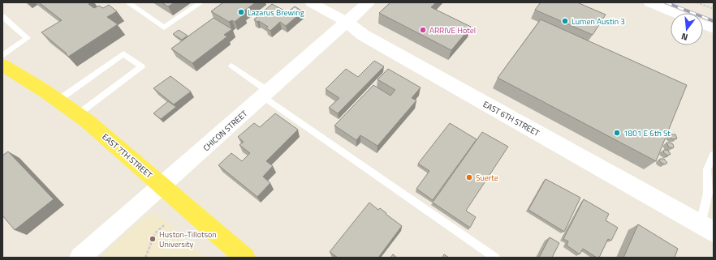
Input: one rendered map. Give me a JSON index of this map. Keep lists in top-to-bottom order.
{
  "streets": {
    "main road": ["EAST 7TH STREET"],
    "street": ["EAST 6TH STREET", "CHICON STREET"]
  },
  "crossings": [
    ["EAST 6TH STREET", "CHICON STREET"],
    ["CHICON STREET", "EAST 7TH STREET"]
  ],
  "places": [
    "Lazarus Brewing",
    "Lumen Austin 3",
    "ARRIVE Hotel",
    "1801 E 6th St",
    "Suerte",
    "Huston-Tillotson University"
  ],
  "north": "bottom"
}
